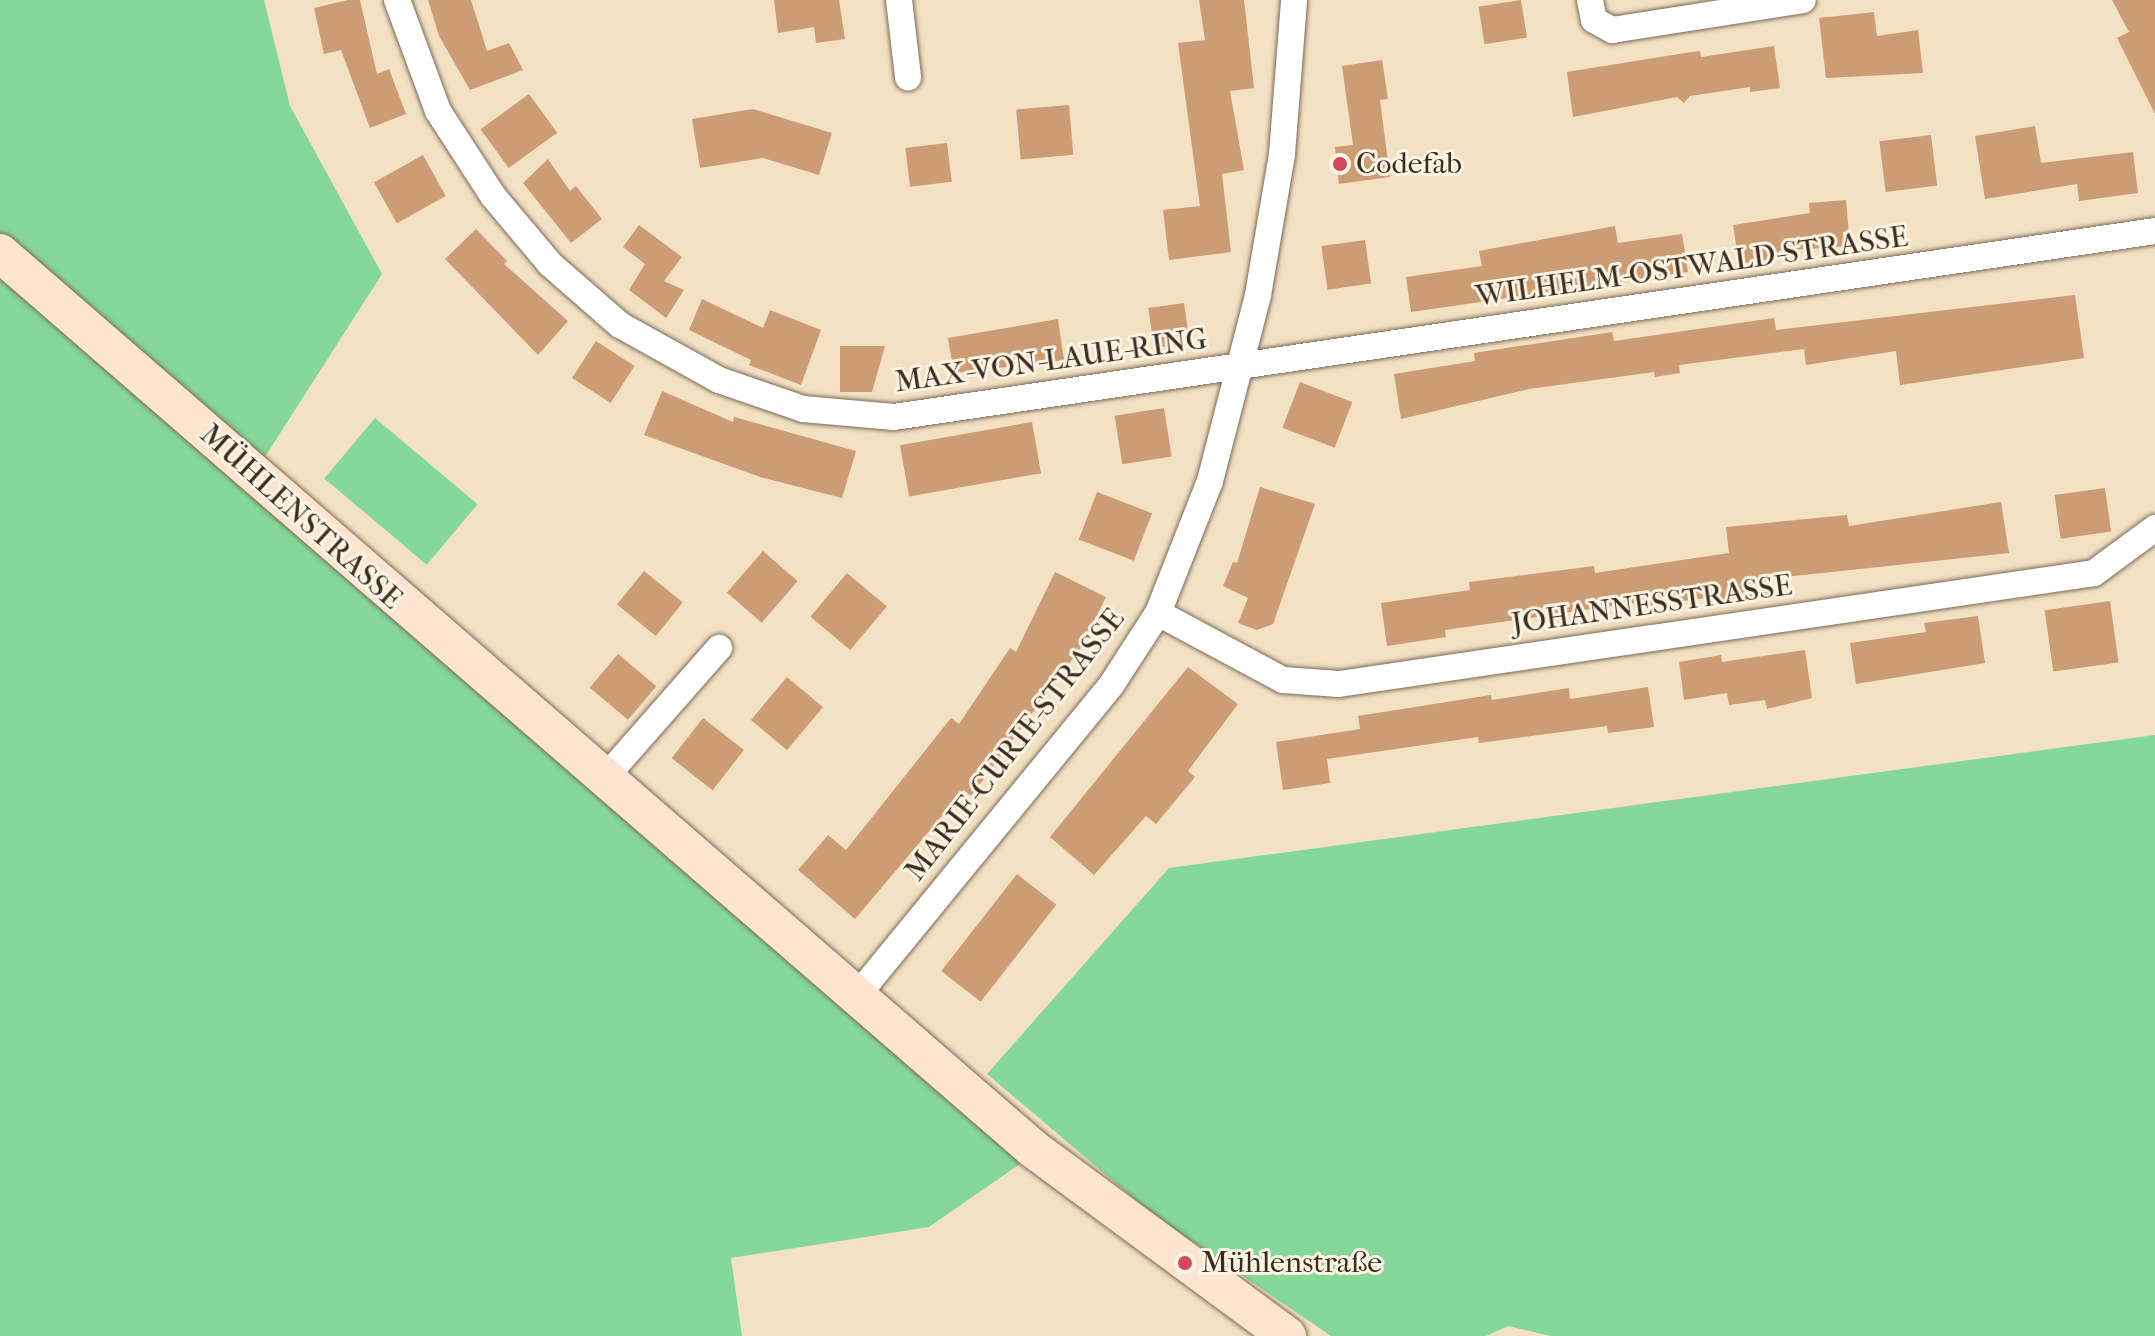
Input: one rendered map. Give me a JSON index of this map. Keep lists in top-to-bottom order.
{
  "streets": {
    "street": [
      "WILHELM-OSTWALD-STRASSE",
      "MAX-VON-LAUE-RING",
      "MÜHLENSTRASSE",
      "JOHANNESSTRASSE",
      "MARIE-CURIE-STRASSE"
    ]
  },
  "crossings": [
    ["WILHELM-OSTWALD-STRASSE", "MAX-VON-LAUE-RING"],
    ["WILHELM-OSTWALD-STRASSE", "MARIE-CURIE-STRASSE"],
    ["MAX-VON-LAUE-RING", "MARIE-CURIE-STRASSE"],
    ["MÜHLENSTRASSE", "MARIE-CURIE-STRASSE"],
    ["JOHANNESSTRASSE", "MARIE-CURIE-STRASSE"]
  ],
  "places": ["Codefab", "Mühlenstraße"]
}
